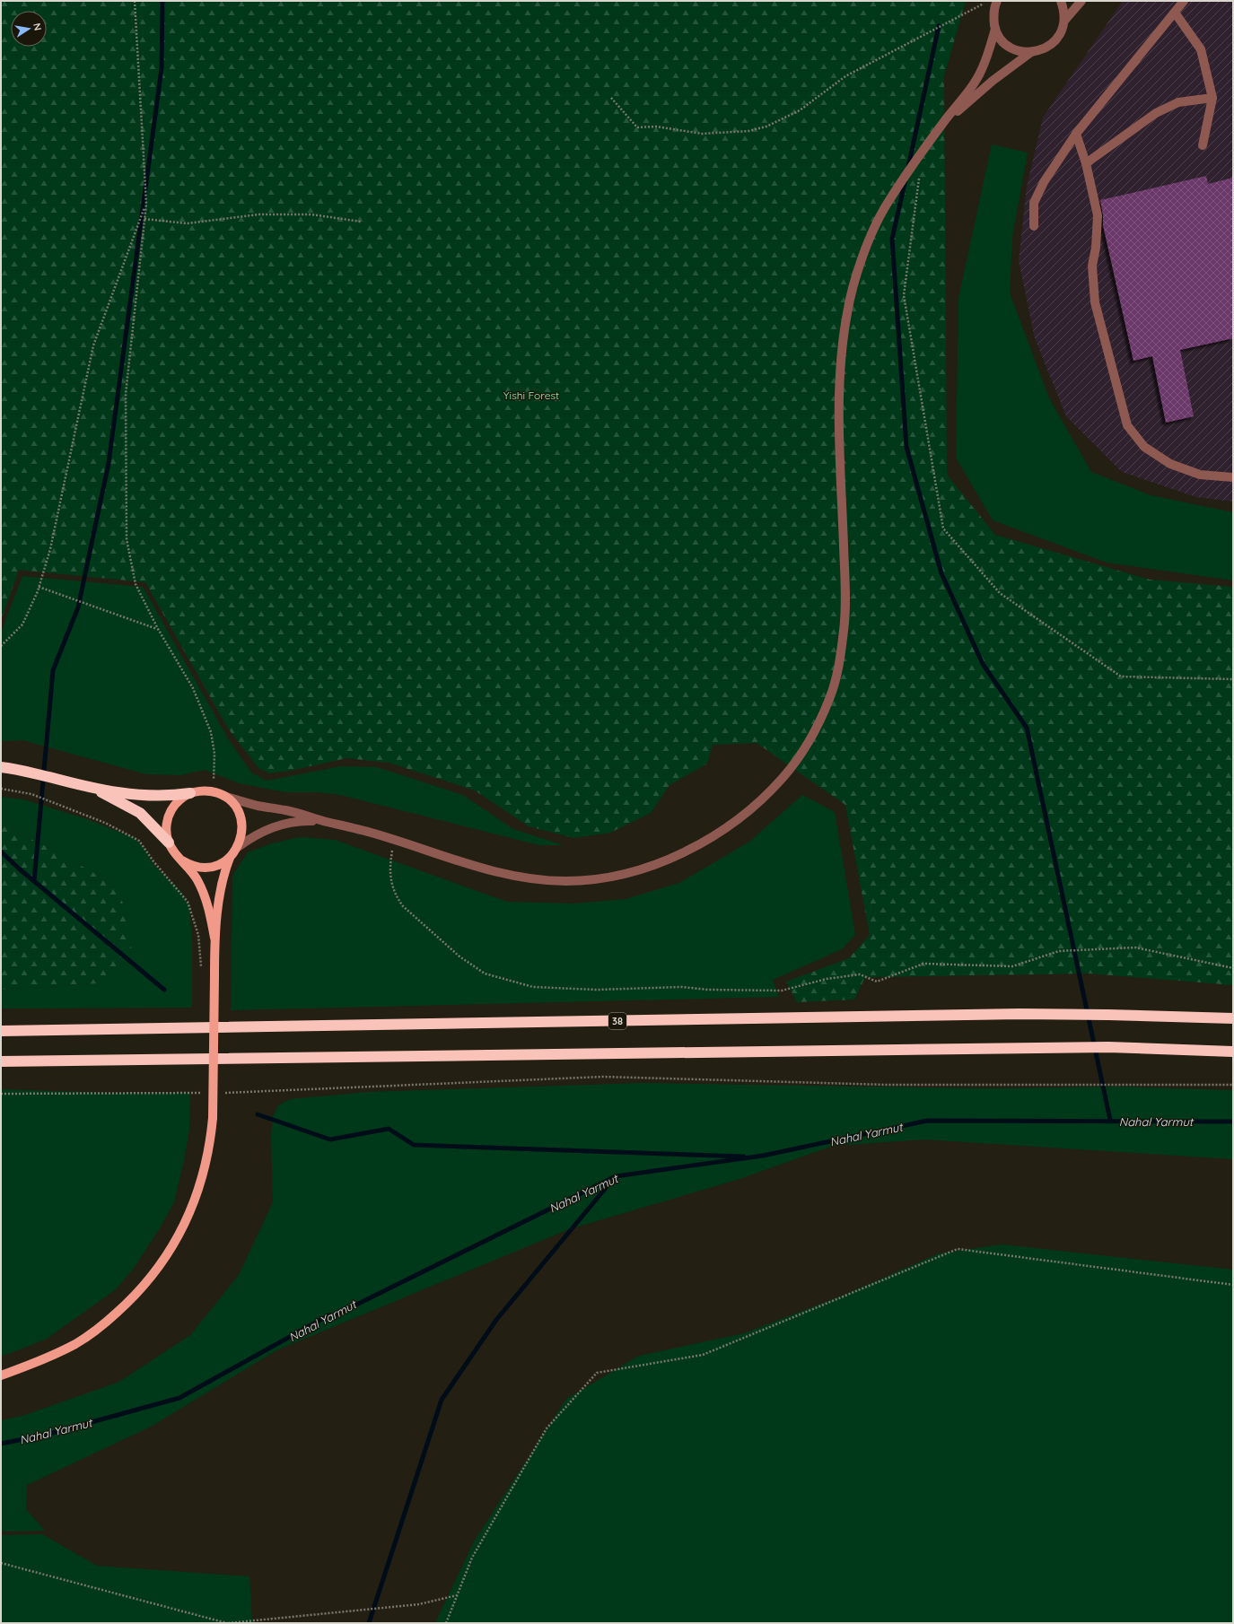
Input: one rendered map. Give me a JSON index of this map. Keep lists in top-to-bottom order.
{
  "streets": {
    "highway": ["38"]
  },
  "water": ["Nahal Yarmut"],
  "parks": ["Yishi Forest"],
  "north": "right"
}
